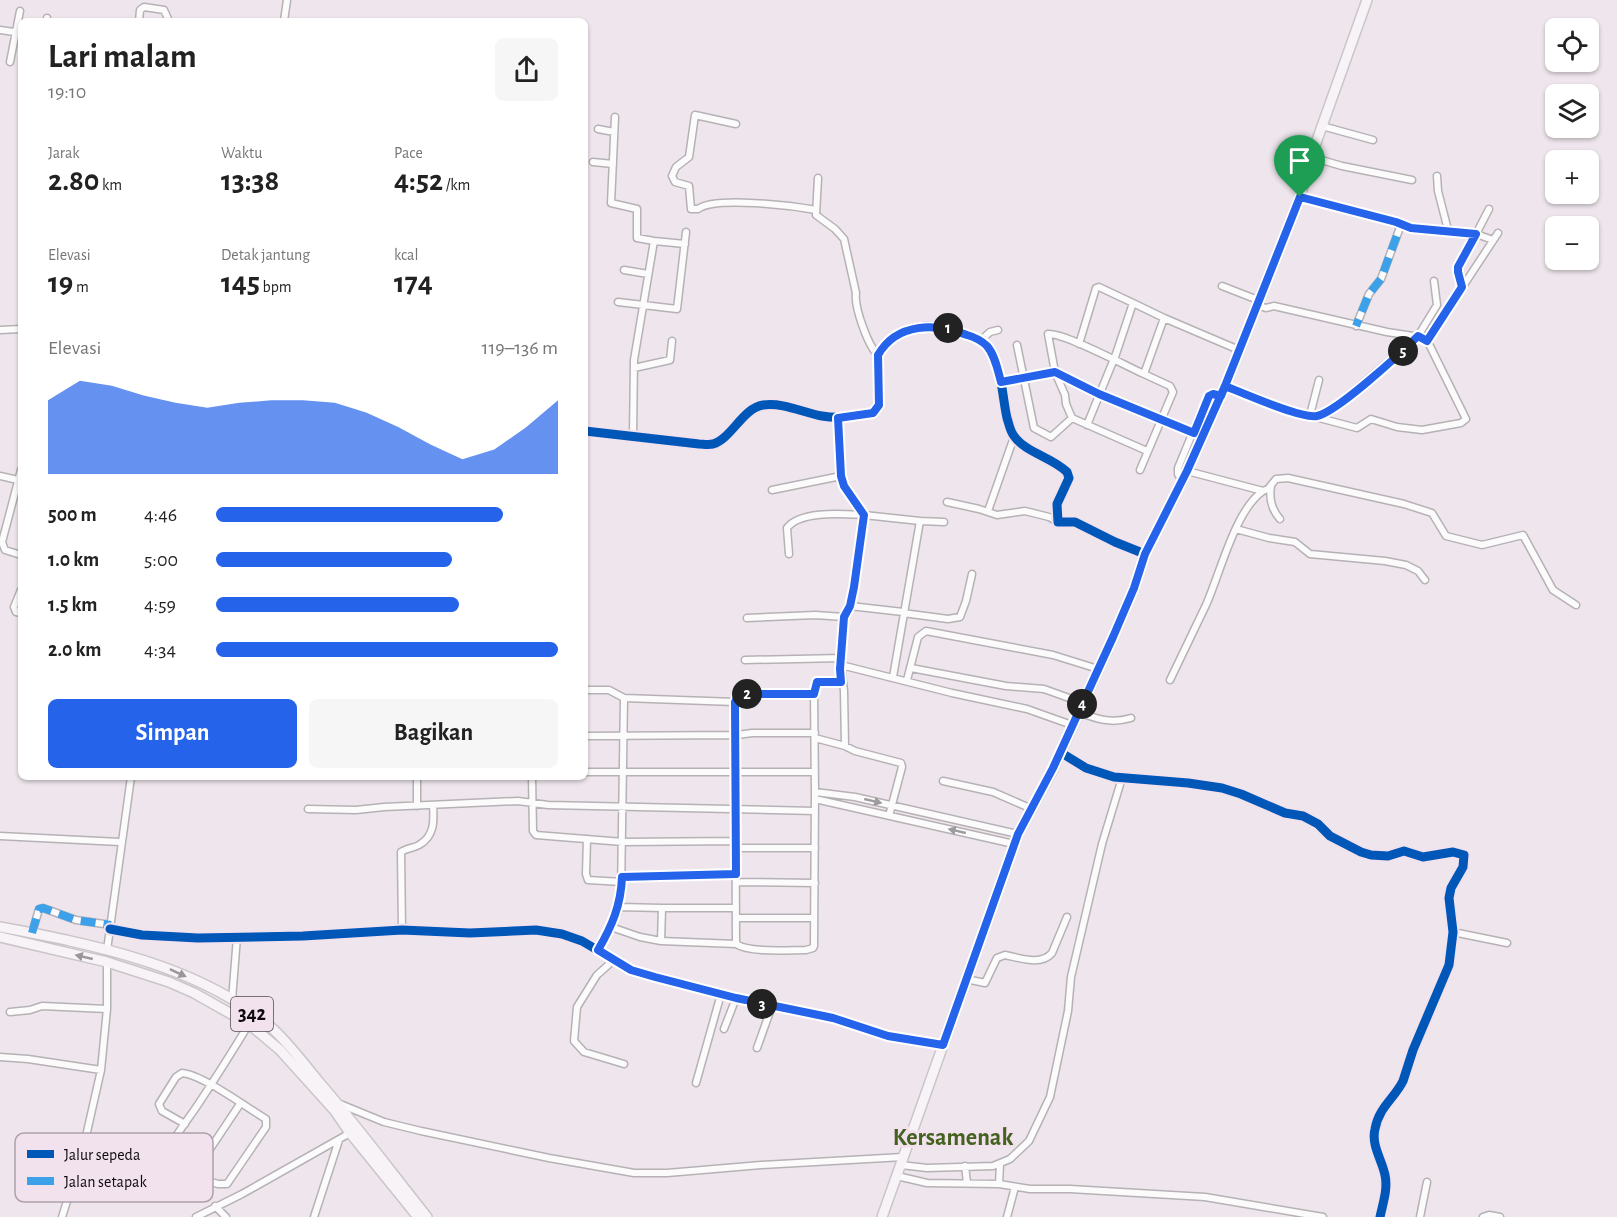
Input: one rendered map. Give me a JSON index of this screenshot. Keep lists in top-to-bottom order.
{
  "streets": {
    "main road": ["342"]
  },
  "districts": ["Kersamenak"],
  "legend": ["Jalur sepeda", "Jalan setapak"],
  "page": {
    "map_buttons": ["+", "−"],
    "heading": ["Lari malam", "19:10"],
    "stats": [
      ["Jarak", "2.80 km"],
      ["Waktu", "13:38"],
      ["Pace", "4:52 /km"],
      ["Elevasi", "19 m"],
      ["Detak jantung", "145 bpm"],
      ["kcal", "174"]
    ],
    "pins": [
      "1",
      "5",
      "2",
      "4",
      "3"
    ],
    "chart": ["Elevasi", "119–136 m"],
    "list": [
      {
        "name": "500 m",
        "note": "4:46"
      },
      {
        "name": "1.0 km",
        "note": "5:00"
      },
      {
        "name": "1.5 km",
        "note": "4:59"
      },
      {
        "name": "2.0 km",
        "note": "4:34"
      }
    ],
    "buttons": ["Simpan", "Bagikan"]
  }
}
